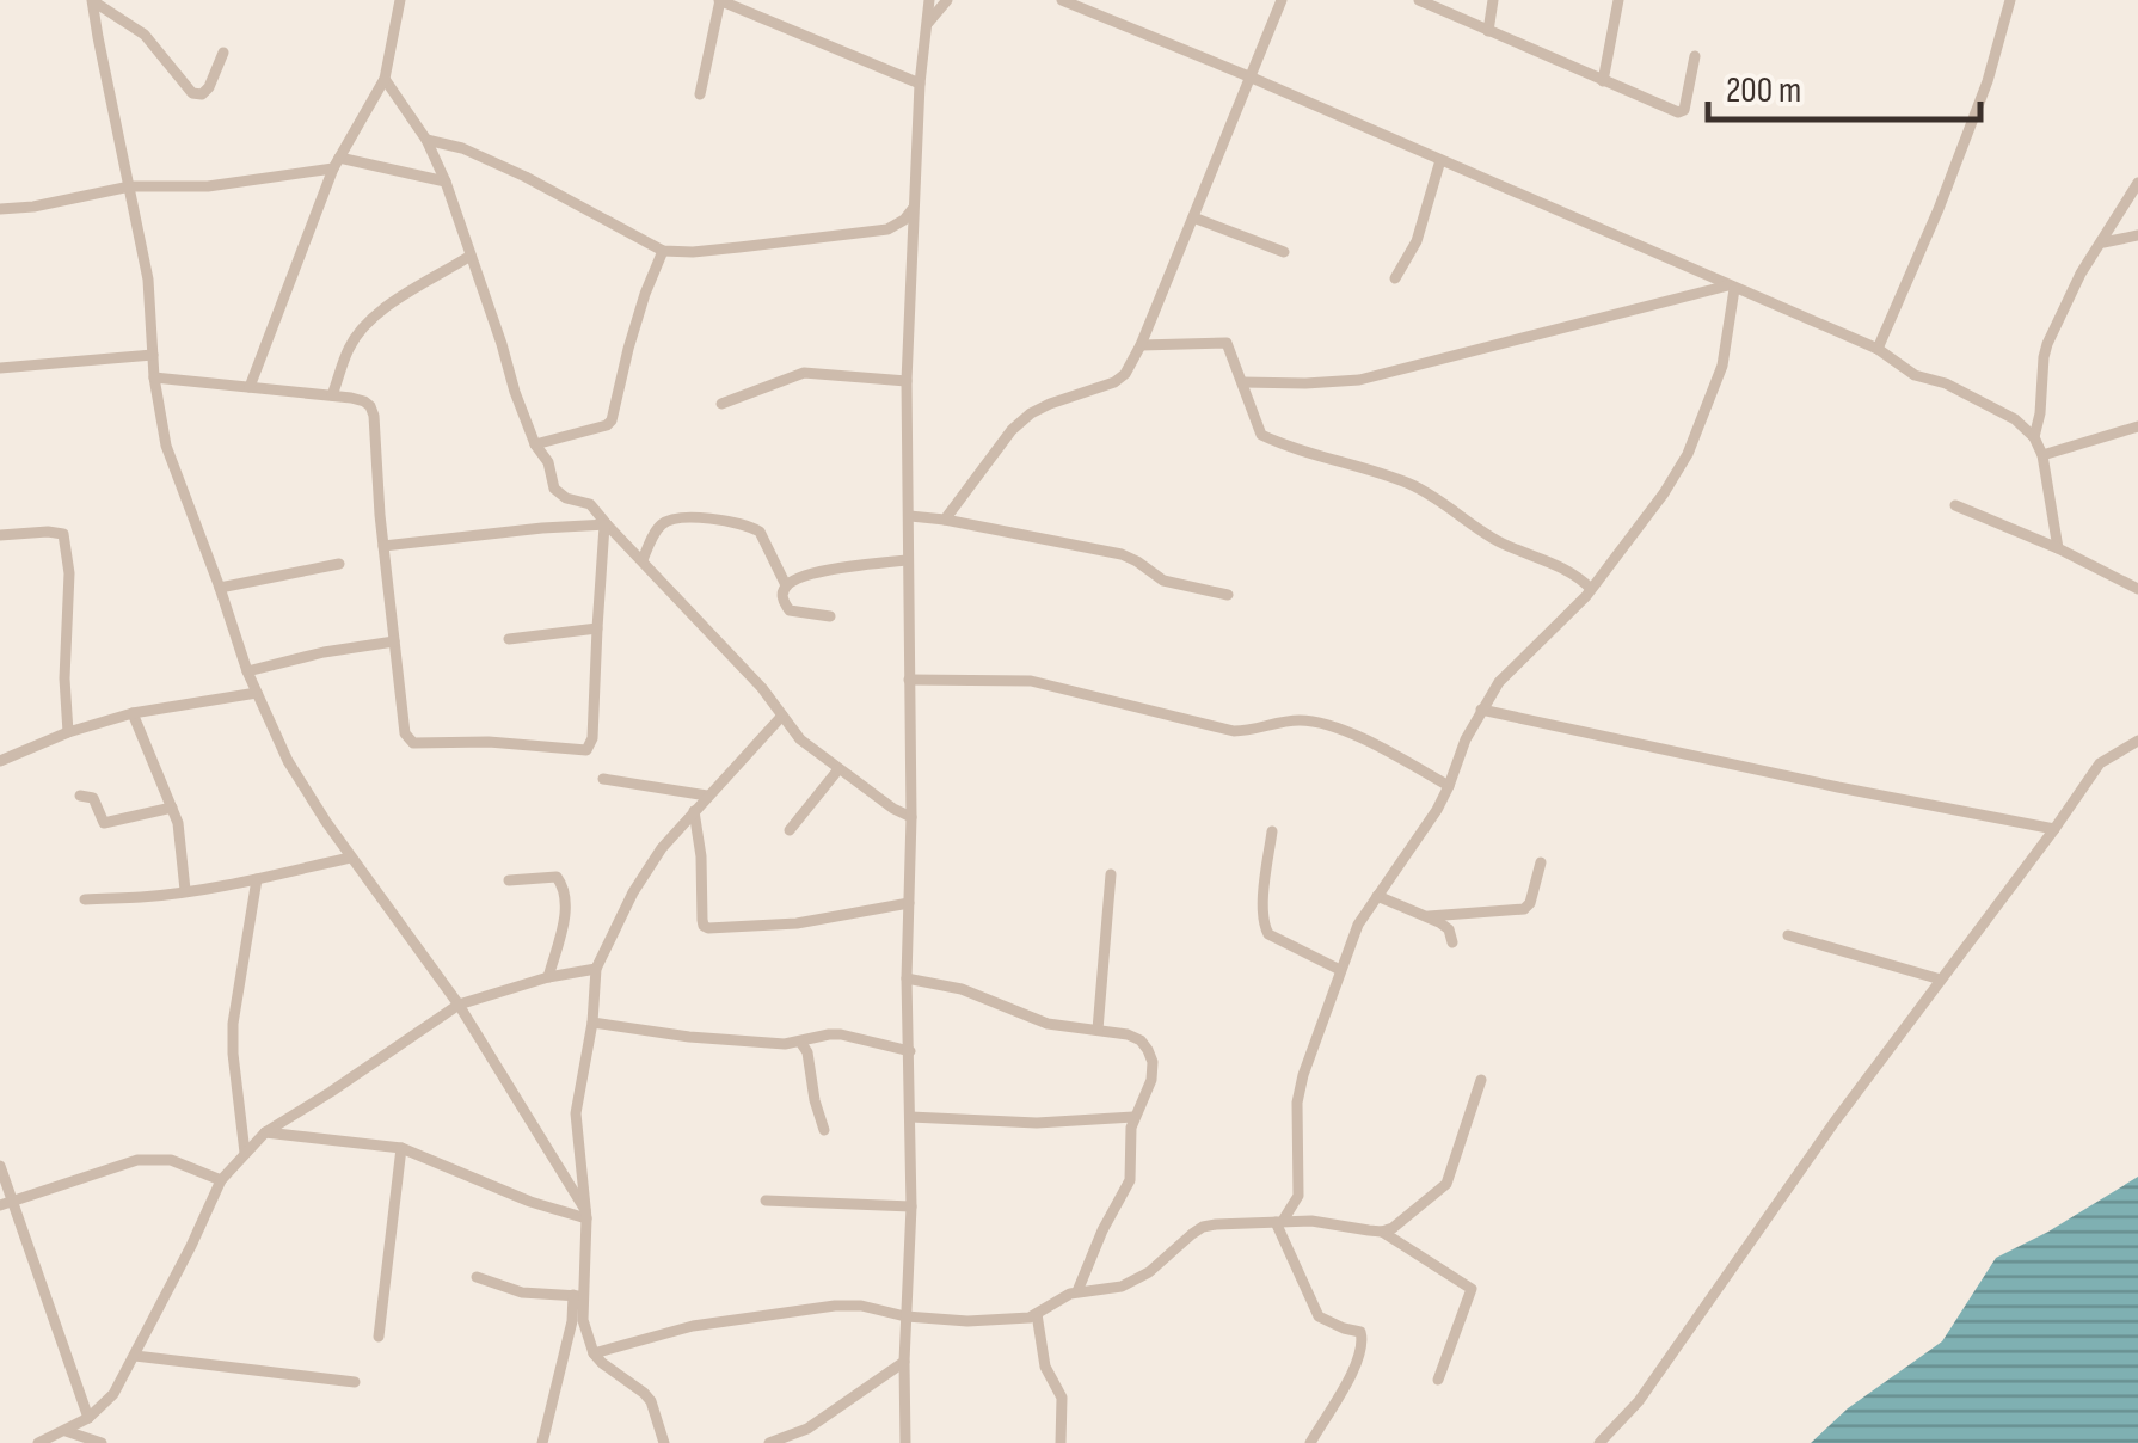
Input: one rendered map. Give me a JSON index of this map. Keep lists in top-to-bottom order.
{
  "scale_bar": "200 m"
}
